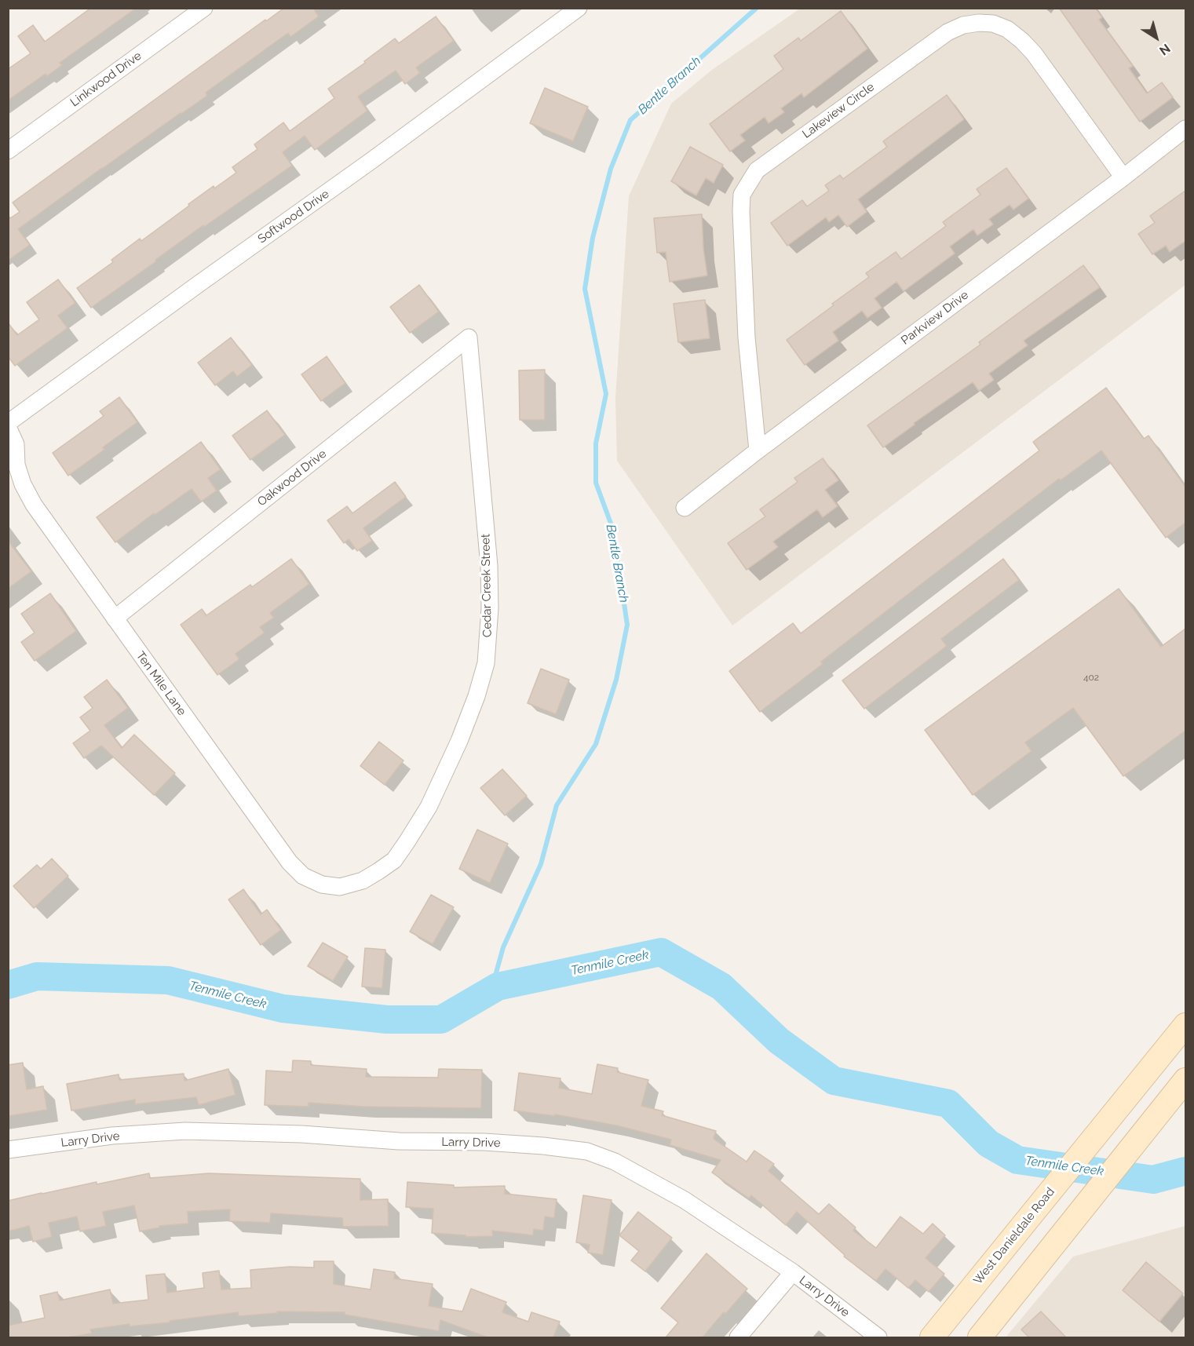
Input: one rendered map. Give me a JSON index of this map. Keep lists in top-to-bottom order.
{
  "streets": {
    "main road": ["West Danieldale Road"],
    "street": [
      "Linkwood Drive",
      "Lakeview Circle",
      "Softwood Drive",
      "Parkview Drive",
      "Oakwood Drive",
      "Cedar Creek Street",
      "Ten Mile Lane",
      "Larry Drive"
    ]
  },
  "crossings": [
    ["Lakeview Circle", "Parkview Drive"],
    ["Oakwood Drive", "Cedar Creek Street"],
    ["Oakwood Drive", "Ten Mile Lane"],
    ["Cedar Creek Street", "Ten Mile Lane"]
  ],
  "water": ["Bentle Branch", "Tenmile Creek"],
  "house_numbers": ["402"],
  "north": "bottom right"
}
